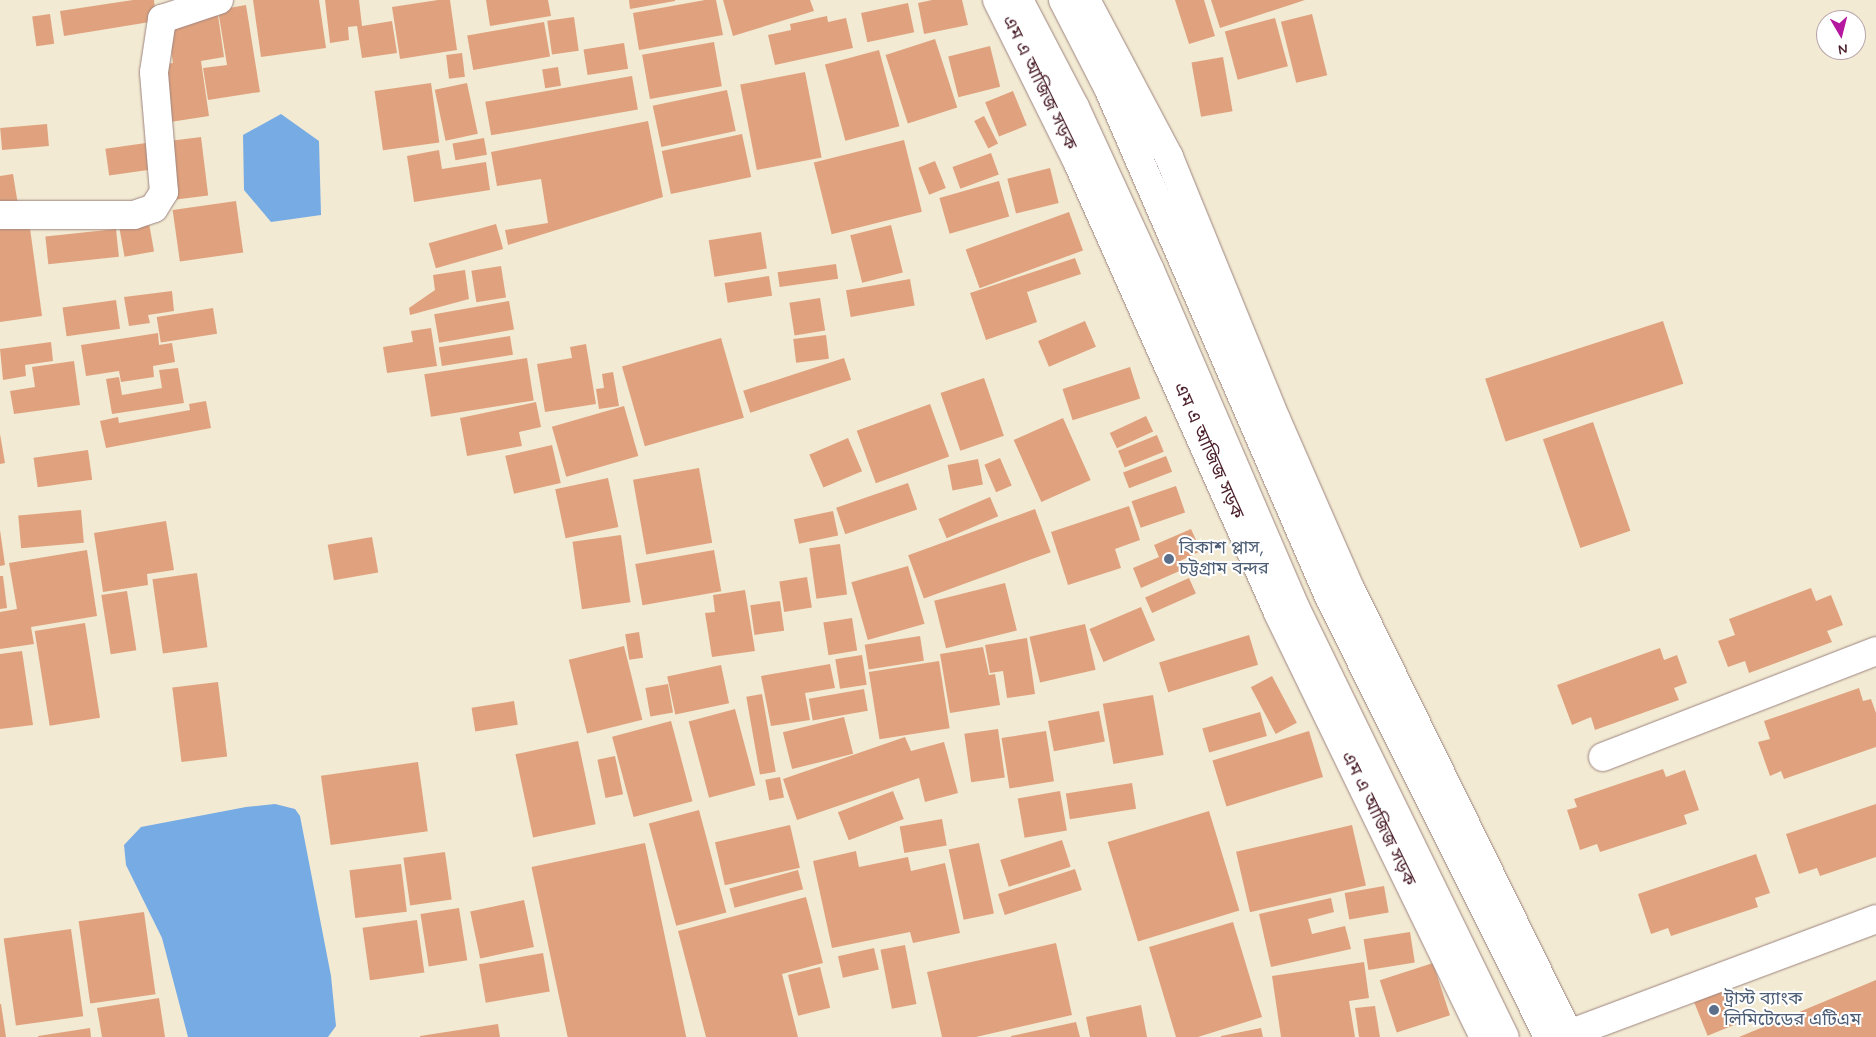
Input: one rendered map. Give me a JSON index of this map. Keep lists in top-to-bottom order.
{
  "streets": {
    "main road": ["এম এ আজিজ সড়ক"]
  },
  "places": ["বিকাশ প্লাস, চট্টগ্রাম বন্দর", "ট্রাস্ট ব্যাংক লিমিটেডের এটিএম"],
  "north": "bottom"
}
